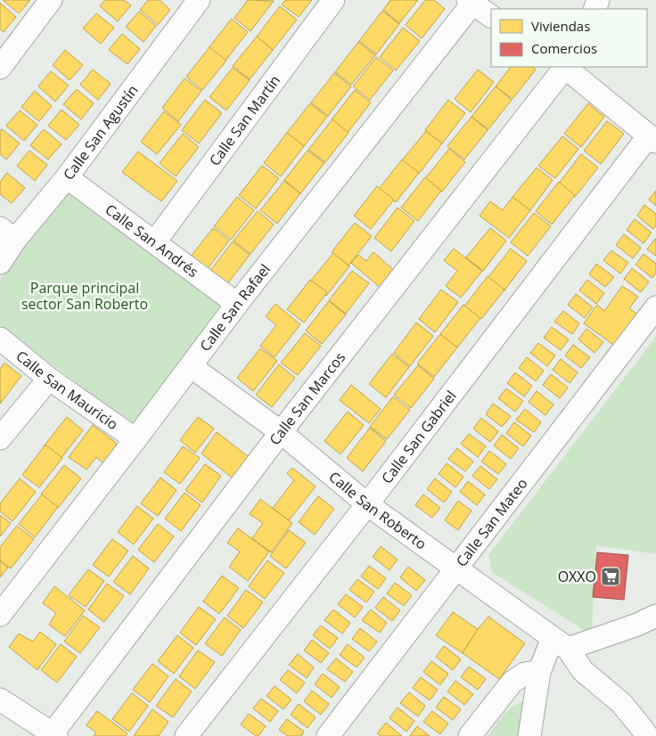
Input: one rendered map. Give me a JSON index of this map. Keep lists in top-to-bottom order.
{
  "streets": {
    "street": [
      "Calle San Martín",
      "Calle San Agustín",
      "Calle San Andrés",
      "Calle San Rafael",
      "Calle San Mauricio",
      "Calle San Marcos",
      "Calle San Gabriel",
      "Calle San Roberto",
      "Calle San Mateo"
    ]
  },
  "crossings": [
    ["Calle San Martín", "Calle San Andrés"],
    ["Calle San Agustín", "Calle San Andrés"],
    ["Calle San Andrés", "Calle San Rafael"],
    ["Calle San Rafael", "Calle San Mauricio"],
    ["Calle San Rafael", "Calle San Roberto"],
    ["Calle San Marcos", "Calle San Roberto"],
    ["Calle San Gabriel", "Calle San Roberto"],
    ["Calle San Roberto", "Calle San Mateo"]
  ],
  "parks": ["Parque principal sector San Roberto"],
  "places": {
    "supermarket": ["OXXO"]
  },
  "legend": ["Viviendas", "Comercios"]
}
